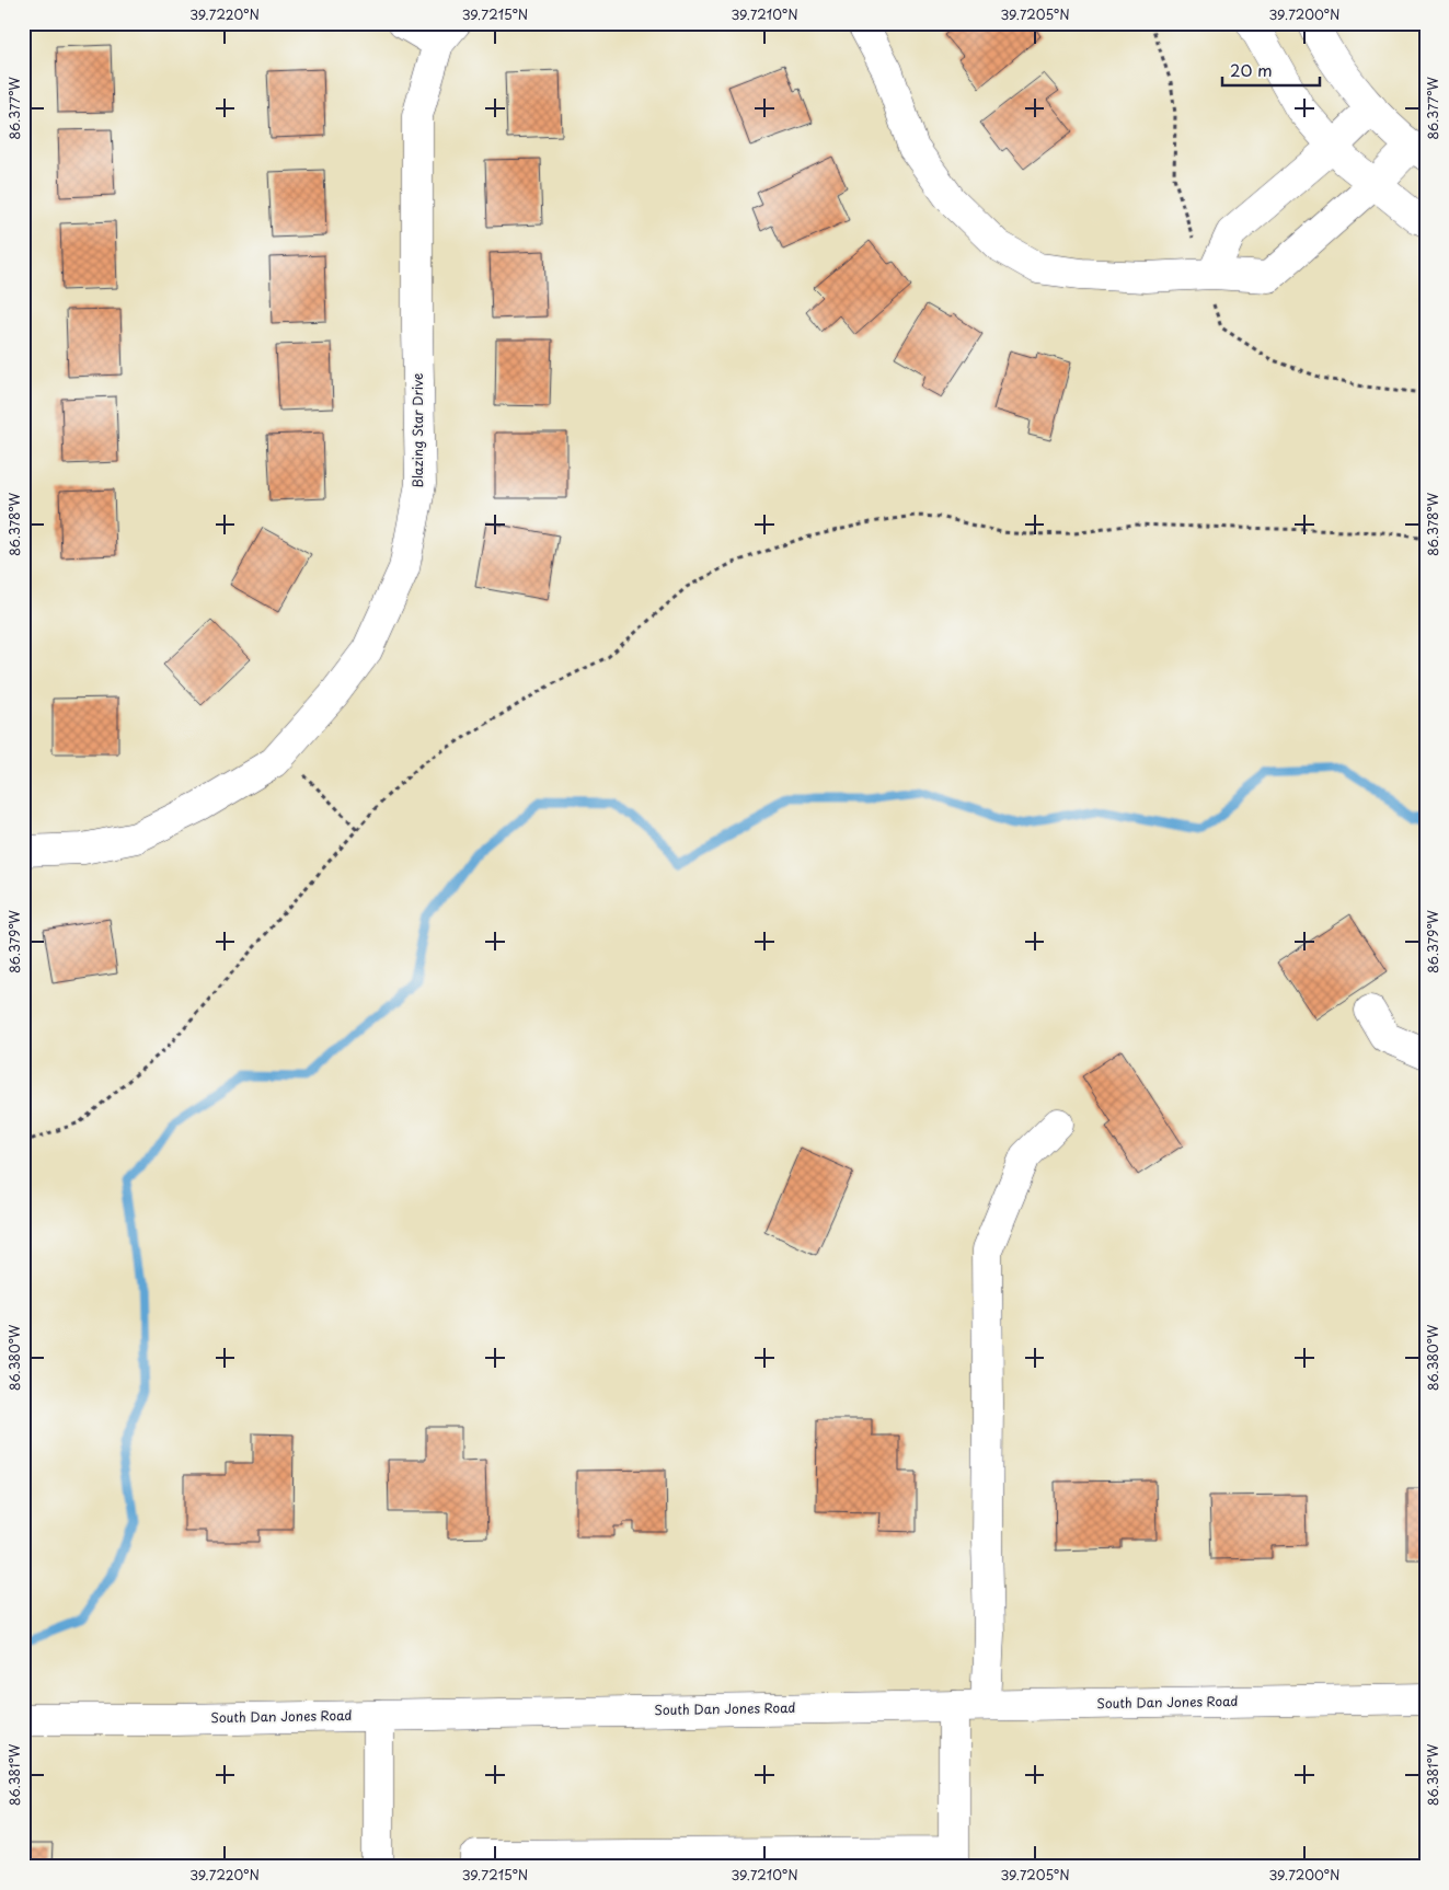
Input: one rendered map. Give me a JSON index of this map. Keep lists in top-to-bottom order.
{
  "streets": {
    "street": ["Blazing Star Drive", "South Dan Jones Road"]
  },
  "scale_bar": "20 m",
  "coordinates": [
    "39.7220°N",
    "39.7215°N",
    "39.7210°N",
    "39.7205°N",
    "39.7200°N",
    "86.377°W",
    "86.378°W",
    "86.379°W",
    "86.380°W",
    "86.381°W"
  ]
}
